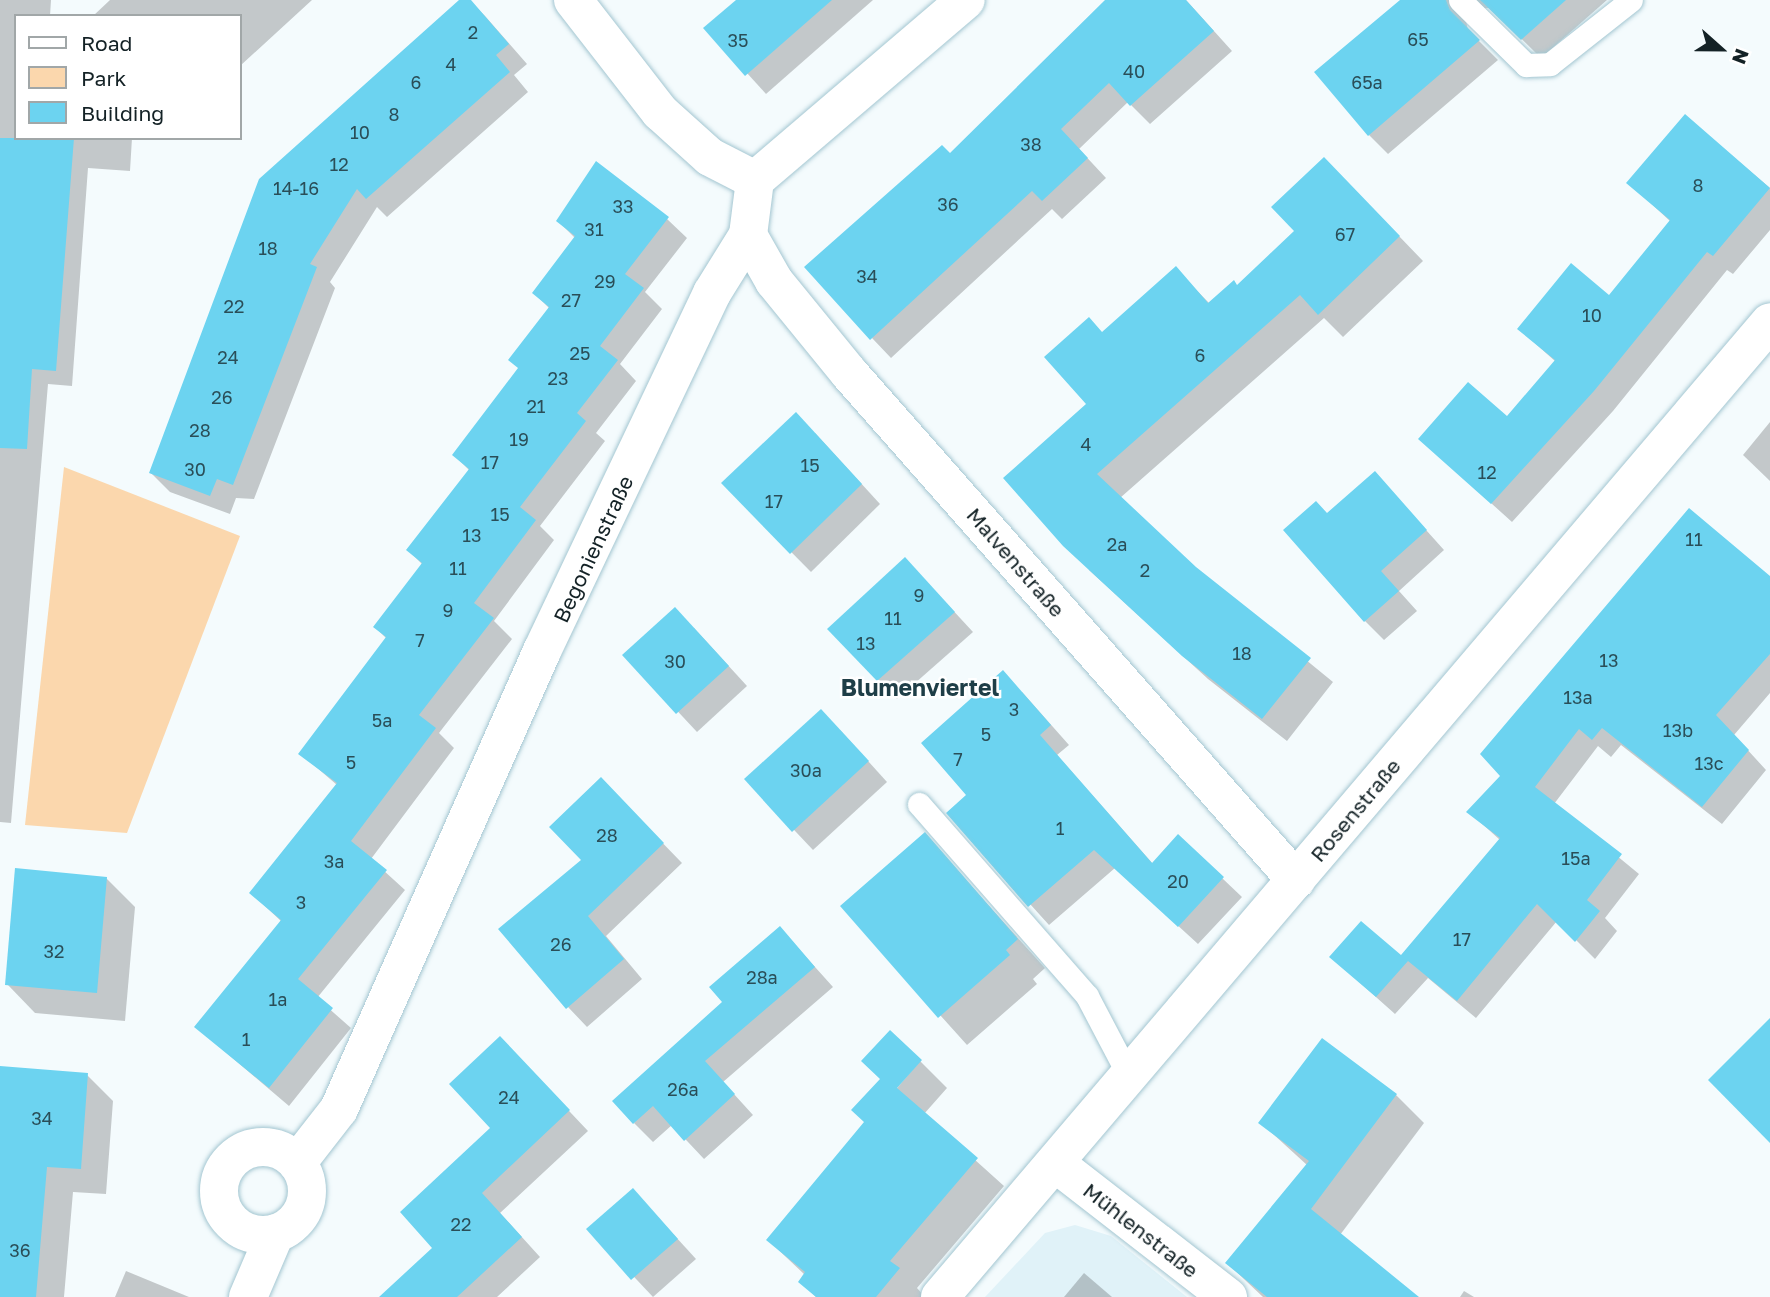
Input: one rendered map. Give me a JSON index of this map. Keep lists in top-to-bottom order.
{
  "streets": {
    "street": [
      "Begonienstraße",
      "Malvenstraße",
      "Rosenstraße",
      "Mühlenstraße"
    ]
  },
  "crossings": [
    ["Begonienstraße", "Malvenstraße"],
    ["Malvenstraße", "Rosenstraße"],
    ["Rosenstraße", "Mühlenstraße"]
  ],
  "districts": ["Blumenviertel"],
  "house_numbers": [
    "2",
    "65",
    "35",
    "4",
    "40",
    "6",
    "65a",
    "8",
    "10",
    "38",
    "12",
    "8",
    "14-16",
    "36",
    "33",
    "31",
    "67",
    "18",
    "34",
    "29",
    "27",
    "22",
    "10",
    "25",
    "6",
    "24",
    "23",
    "26",
    "21",
    "28",
    "19",
    "4",
    "17",
    "15",
    "30",
    "12",
    "17",
    "15",
    "13",
    "11",
    "2a",
    "11",
    "2",
    "9",
    "9",
    "11",
    "7",
    "13",
    "18",
    "13",
    "30",
    "13a",
    "3",
    "5a",
    "13b",
    "5",
    "7",
    "5",
    "13c",
    "30a",
    "1",
    "28",
    "15a",
    "3a",
    "20",
    "3",
    "17",
    "26",
    "32",
    "28a",
    "1a",
    "1",
    "26a",
    "24",
    "34",
    "22",
    "36"
  ],
  "legend": ["Road", "Park", "Building"],
  "north": "right"
}
